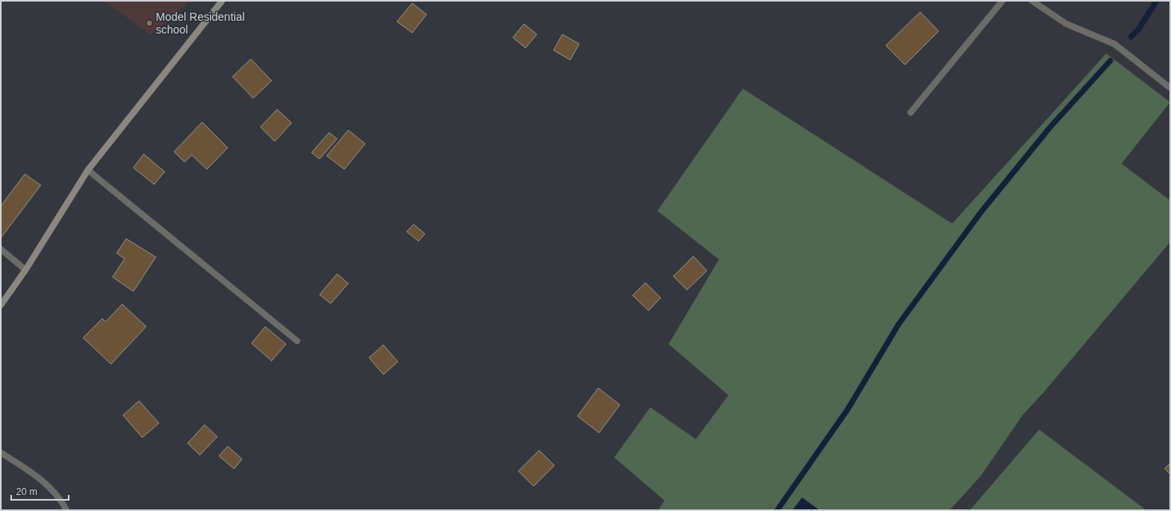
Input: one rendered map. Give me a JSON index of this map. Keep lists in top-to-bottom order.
{
  "places": ["Model Residential school"],
  "scale_bar": "20 m"
}
